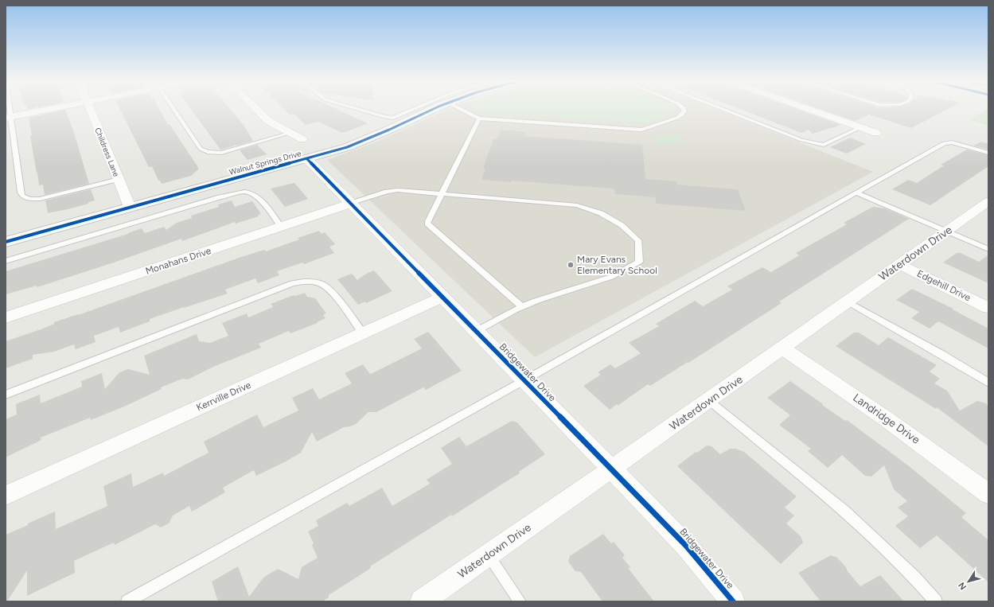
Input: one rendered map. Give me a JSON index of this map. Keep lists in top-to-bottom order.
{
  "streets": {
    "street": [
      "Childress Lane",
      "Walnut Springs Drive",
      "Waterdown Drive",
      "Monahans Drive",
      "Edgehill Drive",
      "Bridgewater Drive",
      "Kerrville Drive",
      "Landridge Drive"
    ]
  },
  "crossings": [
    ["Childress Lane", "Walnut Springs Drive"],
    ["Walnut Springs Drive", "Bridgewater Drive"],
    ["Waterdown Drive", "Edgehill Drive"],
    ["Waterdown Drive", "Bridgewater Drive"],
    ["Waterdown Drive", "Landridge Drive"],
    ["Monahans Drive", "Bridgewater Drive"],
    ["Bridgewater Drive", "Kerrville Drive"]
  ],
  "places": ["Mary Evans Elementary School"],
  "north": "bottom left"
}
